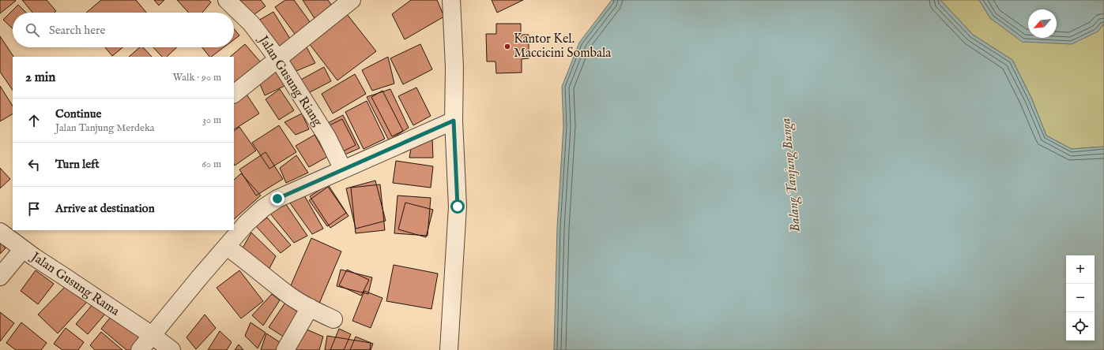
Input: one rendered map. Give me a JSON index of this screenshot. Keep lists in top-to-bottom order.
{
  "streets": {
    "street": ["Jalan Gusung Riang", "Jalan Gusung Rama"]
  },
  "water": ["Balang Tanjung Bunga"],
  "places": ["Kantor Kel. Maccicini Sombala"],
  "north": "bottom left",
  "page": {
    "search": "Search here",
    "heading": ["2 min", "Walk · 90 m"],
    "list": [
      ["Continue", "Jalan Tanjung Merdeka", "30 m"],
      ["Turn left", "60 m"],
      "Arrive at destination"
    ],
    "map_buttons": ["+", "−"]
  }
}
